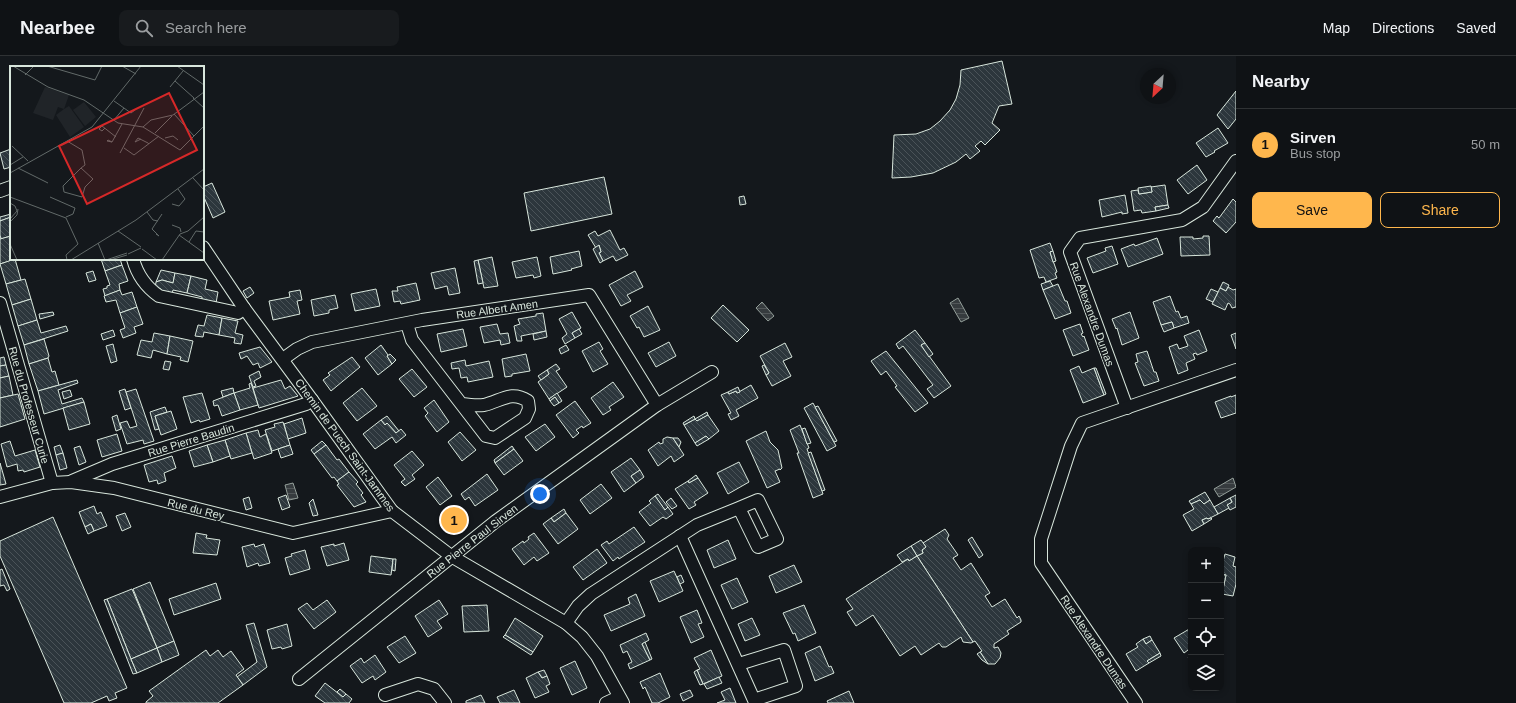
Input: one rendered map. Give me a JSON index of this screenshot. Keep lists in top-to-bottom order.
{
  "streets": {
    "street": [
      "Rue Albert Amen",
      "Rue Alexandre Dumas",
      "Rue du Professeur Curie",
      "Rue Pierre Baudin",
      "Chemin de Puech Saint-Jammes",
      "Rue du Rey",
      "Rue Pierre Paul Sirven"
    ]
  },
  "crossings": [
    ["Rue Albert Amen", "Chemin de Puech Saint-Jammes"],
    ["Rue Albert Amen", "Rue Pierre Paul Sirven"],
    ["Rue du Professeur Curie", "Rue du Rey"],
    ["Rue Pierre Baudin", "Chemin de Puech Saint-Jammes"],
    ["Rue Pierre Baudin", "Rue du Rey"],
    ["Chemin de Puech Saint-Jammes", "Rue du Rey"],
    ["Chemin de Puech Saint-Jammes", "Rue Pierre Paul Sirven"]
  ],
  "north": "bottom left",
  "page": {
    "header": "Nearbee",
    "search": "Search here",
    "nav": ["Map", "Directions", "Saved"],
    "heading": "Nearby",
    "list": [
      {
        "mark": "1",
        "name": "Sirven",
        "note": "Bus stop",
        "value": "50 m"
      }
    ],
    "buttons": ["Save", "Share"],
    "pins": "1",
    "map_buttons": ["+", "−"]
  }
}
